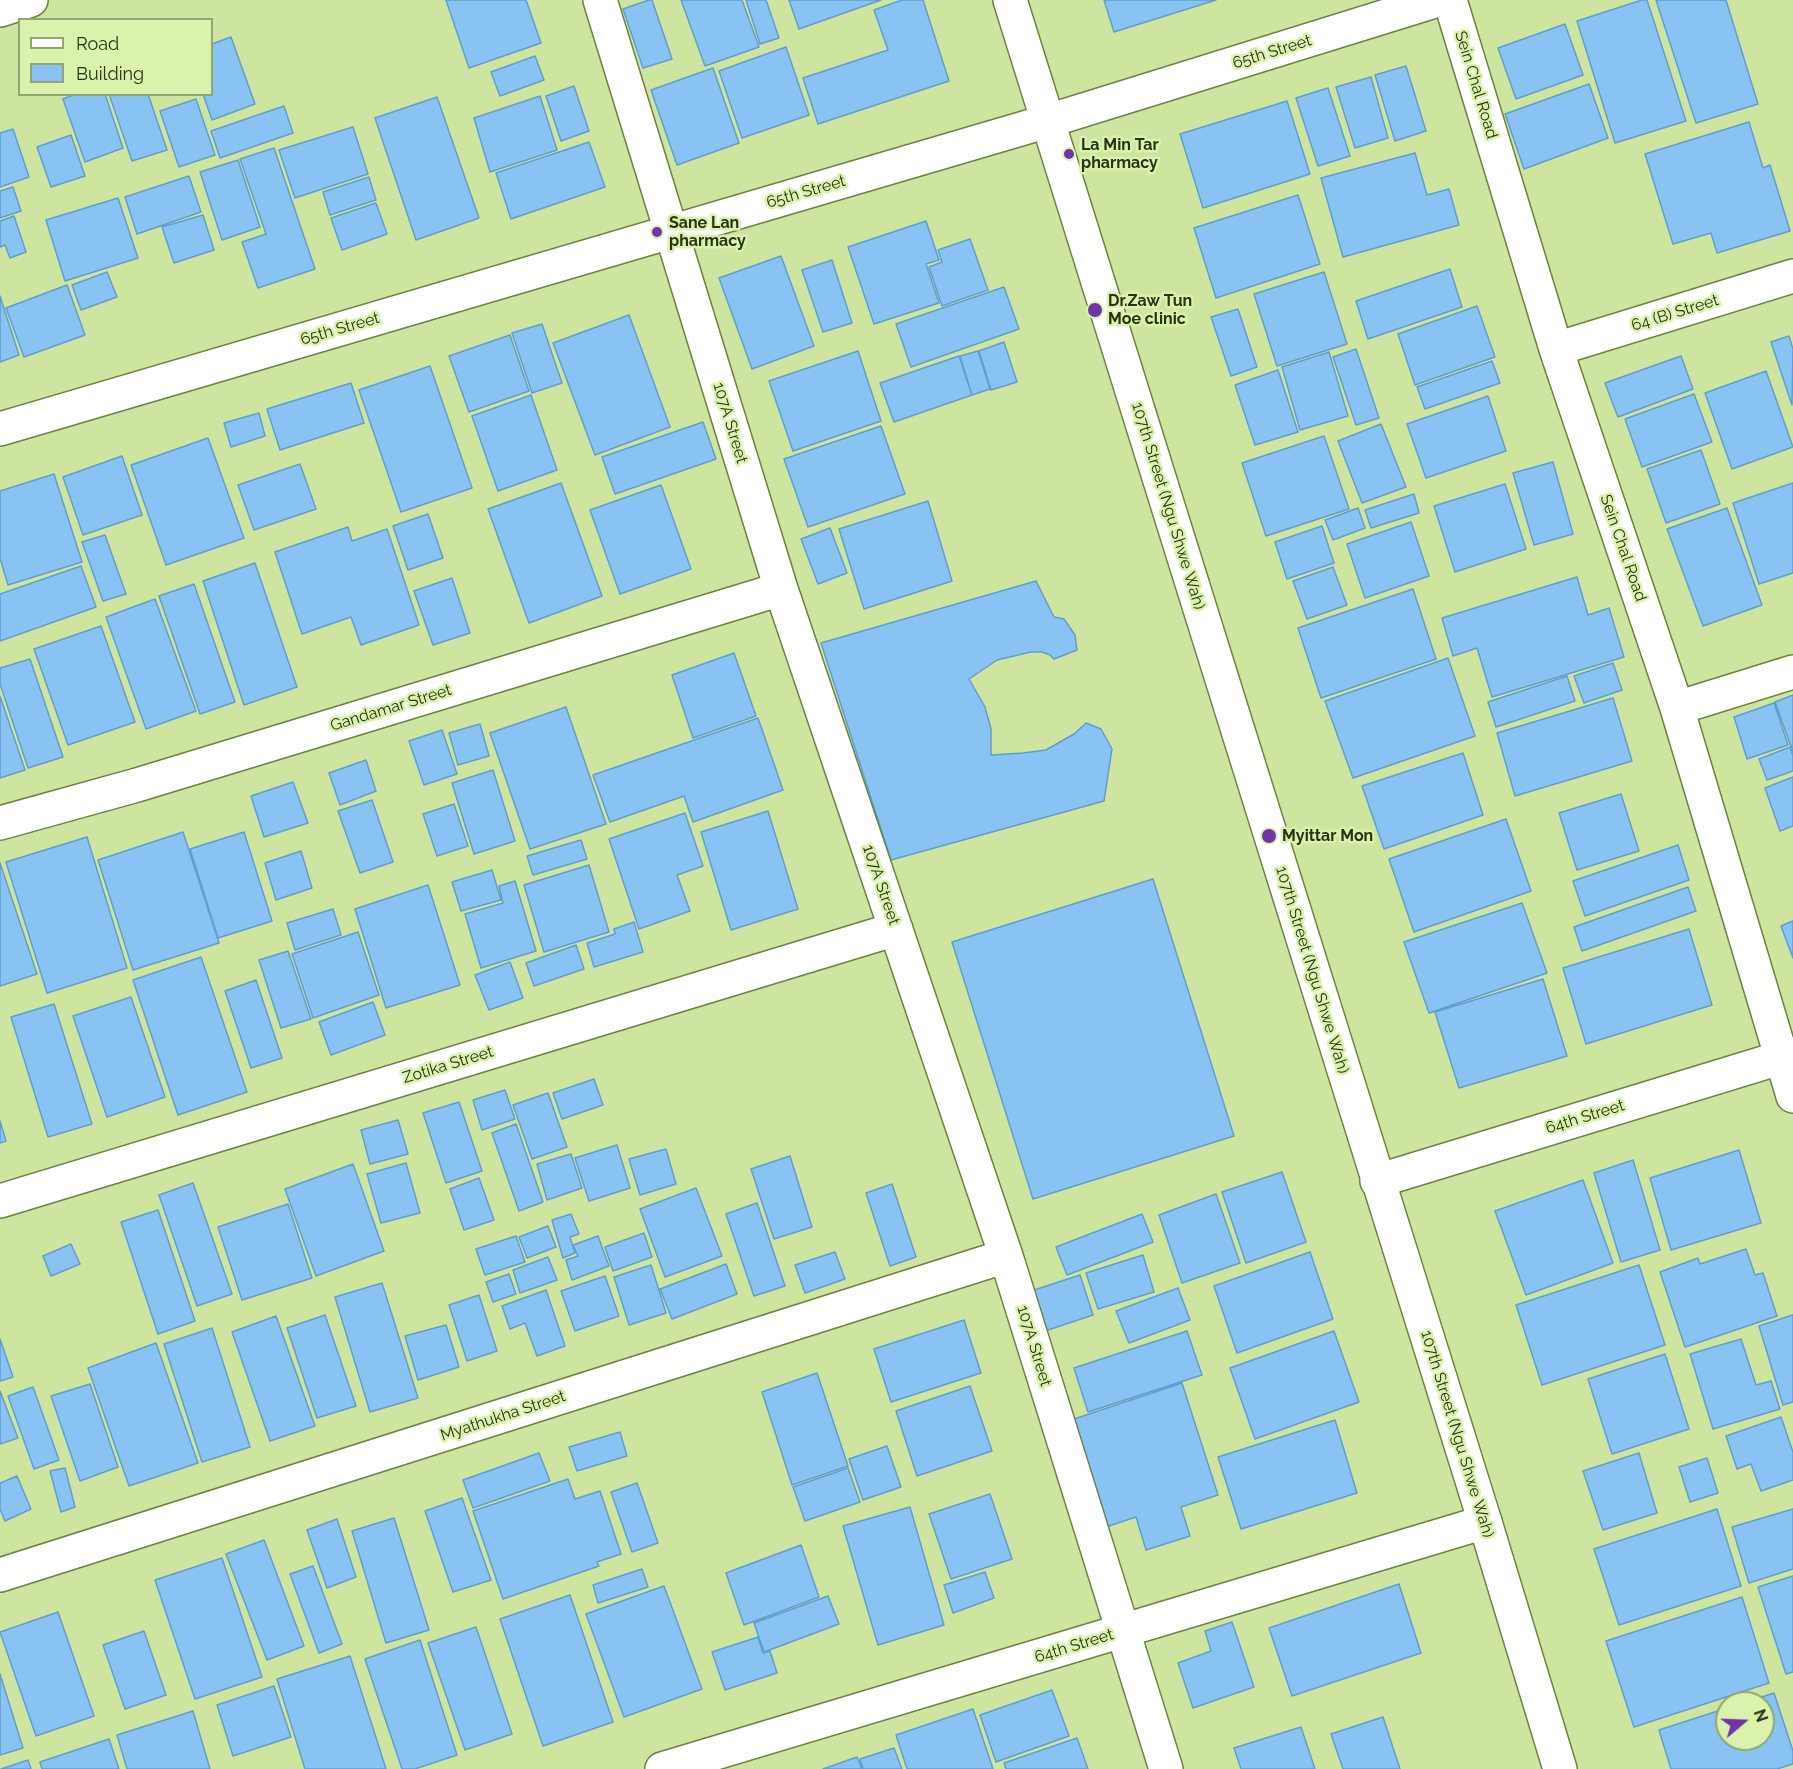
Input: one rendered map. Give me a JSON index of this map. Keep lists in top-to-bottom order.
{
  "streets": {
    "street": [
      "65th Street",
      "Sein Chal Road",
      "64 (B) Street",
      "107A Street",
      "107th Street (Ngu Shwe Wah)",
      "Gandamar Street",
      "Zotika Street",
      "64th Street",
      "Myathukha Street"
    ]
  },
  "crossings": [
    ["65th Street", "107A Street"],
    ["65th Street", "107th Street (Ngu Shwe Wah)"],
    ["Sein Chal Road", "64 (B) Street"],
    ["Sein Chal Road", "64th Street"],
    ["107A Street", "Gandamar Street"],
    ["107A Street", "Zotika Street"],
    ["107A Street", "64th Street"],
    ["107A Street", "Myathukha Street"],
    ["107th Street (Ngu Shwe Wah)", "64th Street"]
  ],
  "places": [
    "La Min Tar pharmacy",
    "Sane Lan pharmacy",
    "Dr.Zaw Tun Moe clinic",
    "Myittar Mon"
  ],
  "legend": ["Road", "Building"],
  "north": "right"
}
